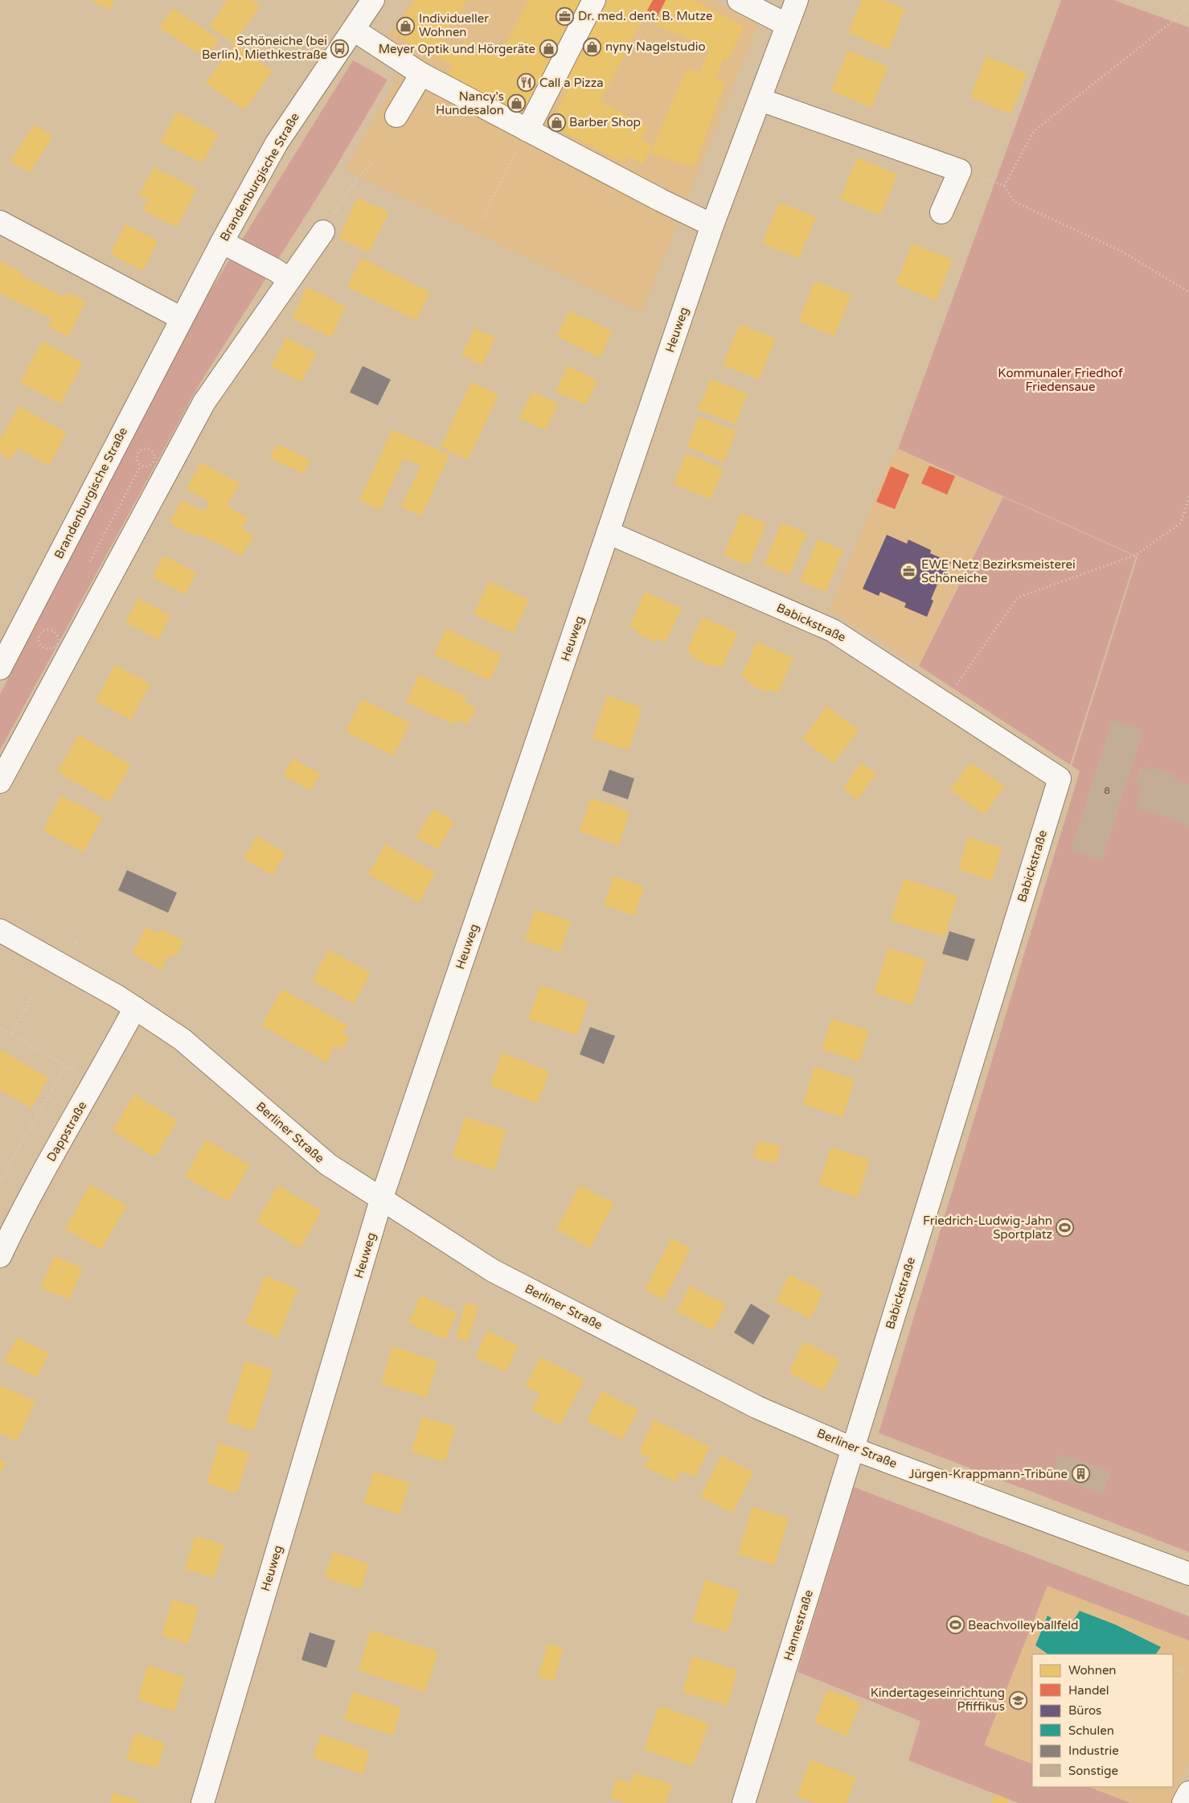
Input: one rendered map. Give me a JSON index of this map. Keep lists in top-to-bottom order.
{
  "streets": {
    "street": [
      "Brandenburgische Straße",
      "Heuweg",
      "Babickstraße",
      "Dappstraße",
      "Berliner Straße",
      "Hannestraße"
    ]
  },
  "crossings": [
    ["Heuweg", "Babickstraße"],
    ["Heuweg", "Berliner Straße"],
    ["Babickstraße", "Berliner Straße"],
    ["Babickstraße", "Hannestraße"],
    ["Dappstraße", "Berliner Straße"],
    ["Berliner Straße", "Hannestraße"]
  ],
  "parks": ["Kommunaler Friedhof Friedensaue"],
  "places": {
    "office": ["Dr. med. dent. B. Mutze", "EWE Netz Bezirksmeisterei Schöneiche"],
    "shop": [
      "Individueller Wohnen",
      "nyny Nagelstudio",
      "Meyer Optik und Hörgeräte",
      "Nancy's Hundesalon",
      "Barber Shop"
    ],
    "bus stop": ["Schöneiche (bei Berlin), Miethkestraße"],
    "restaurant": ["Call a Pizza"],
    "sports": ["Friedrich-Ludwig-Jahn Sportplatz", "Beachvolleyballfeld"],
    "building": ["Jürgen-Krappmann-Tribüne"],
    "school or university": ["Kindertageseinrichtung Pfiffikus"]
  },
  "house_numbers": ["8"],
  "legend": [
    "Wohnen",
    "Handel",
    "Büros",
    "Schulen",
    "Industrie",
    "Sonstige"
  ]
}
